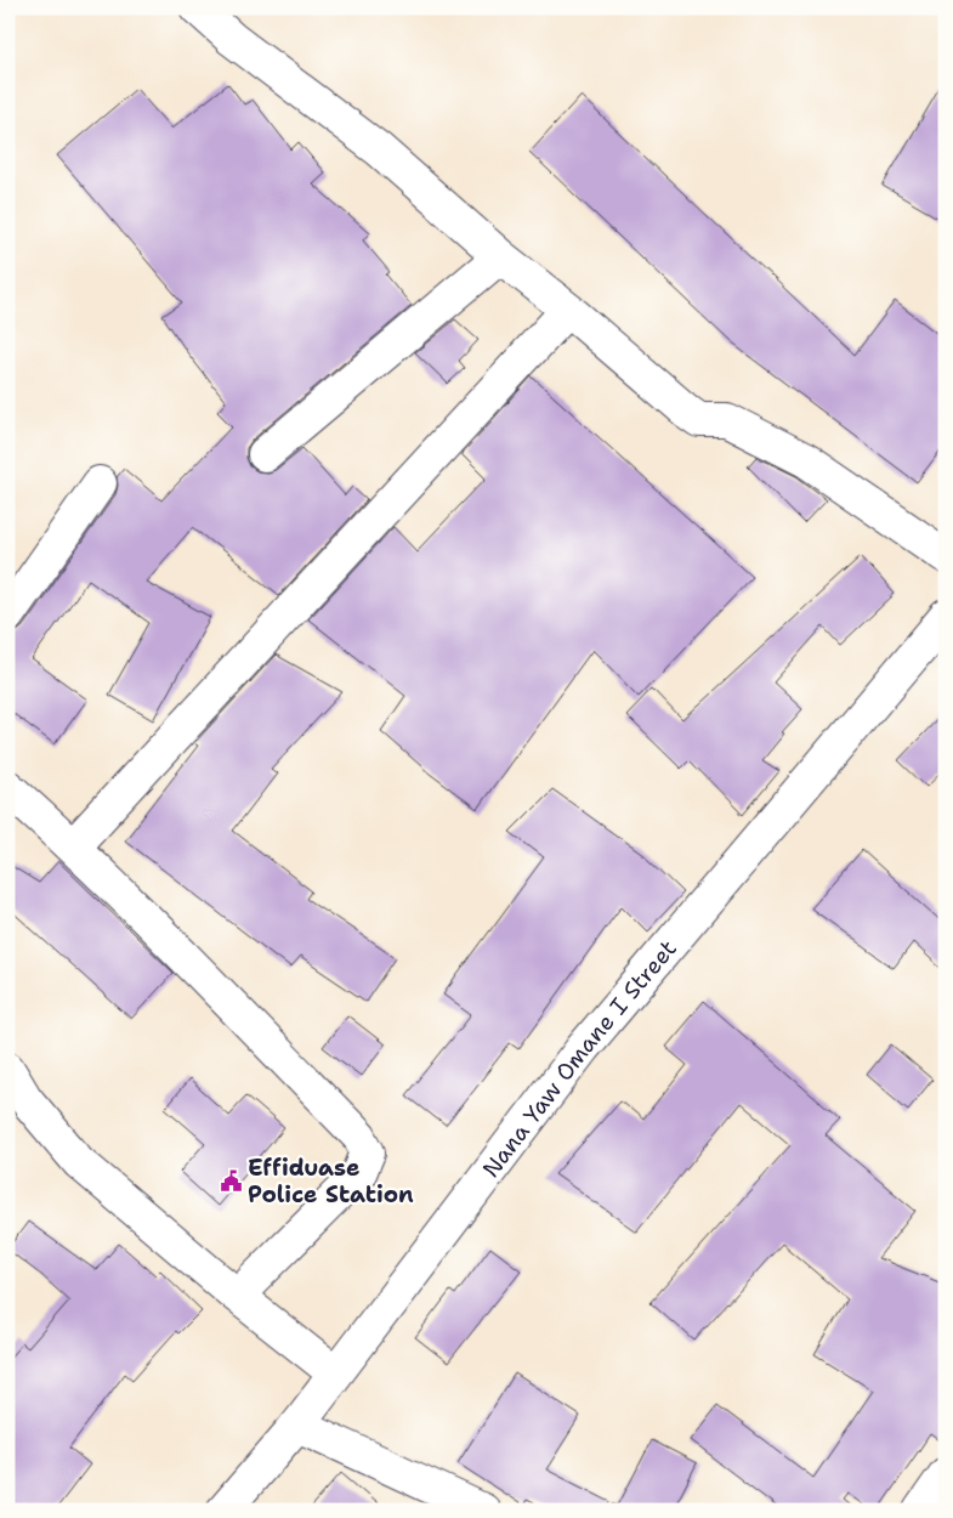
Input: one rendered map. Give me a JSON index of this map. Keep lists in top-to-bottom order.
{
  "streets": {
    "street": ["Nana Yaw Omane I Street"]
  },
  "places": {
    "public building": ["Effiduase Police Station"]
  }
}
